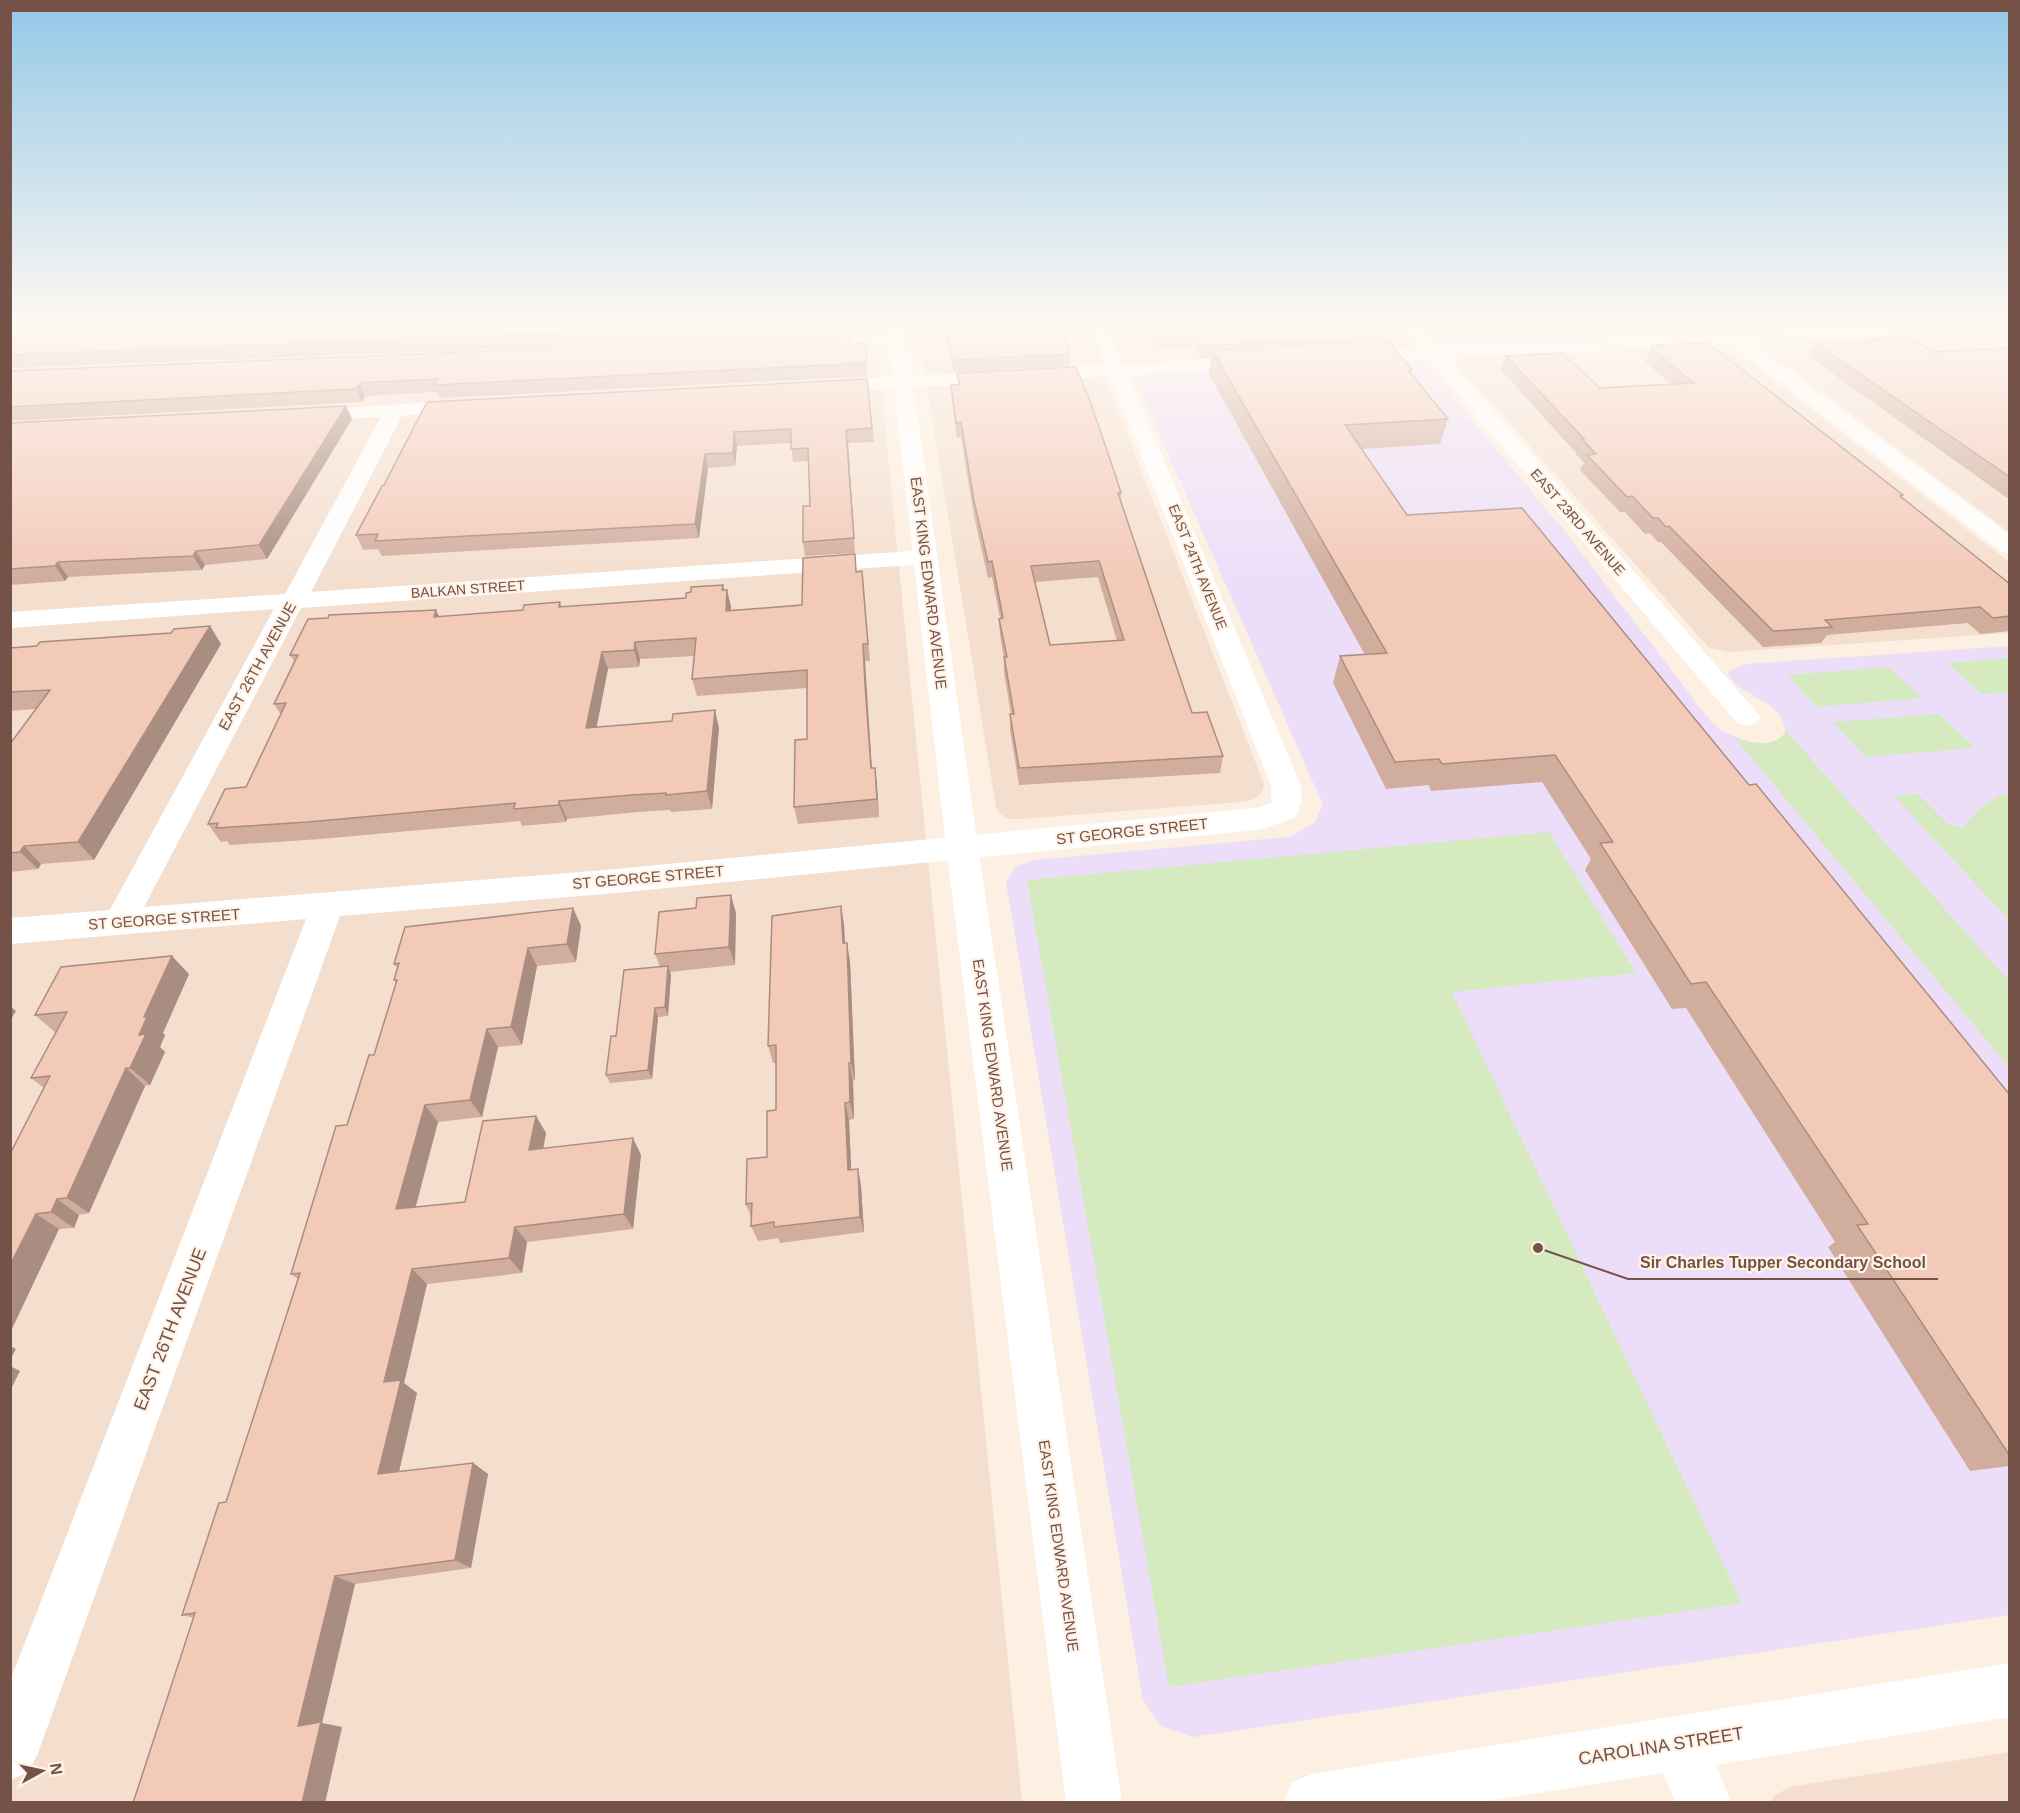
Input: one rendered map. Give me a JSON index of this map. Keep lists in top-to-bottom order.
{
  "streets": {
    "street": [
      "EAST 23RD AVENUE",
      "EAST 24TH AVENUE",
      "EAST KING EDWARD AVENUE",
      "BALKAN STREET",
      "EAST 26TH AVENUE",
      "ST GEORGE STREET",
      "CAROLINA STREET"
    ]
  },
  "crossings": [
    ["EAST 24TH AVENUE", "ST GEORGE STREET"],
    ["EAST KING EDWARD AVENUE", "BALKAN STREET"],
    ["EAST KING EDWARD AVENUE", "ST GEORGE STREET"],
    ["BALKAN STREET", "EAST 26TH AVENUE"],
    ["EAST 26TH AVENUE", "ST GEORGE STREET"]
  ],
  "places": ["Sir Charles Tupper Secondary School"],
  "north": "right"
}
